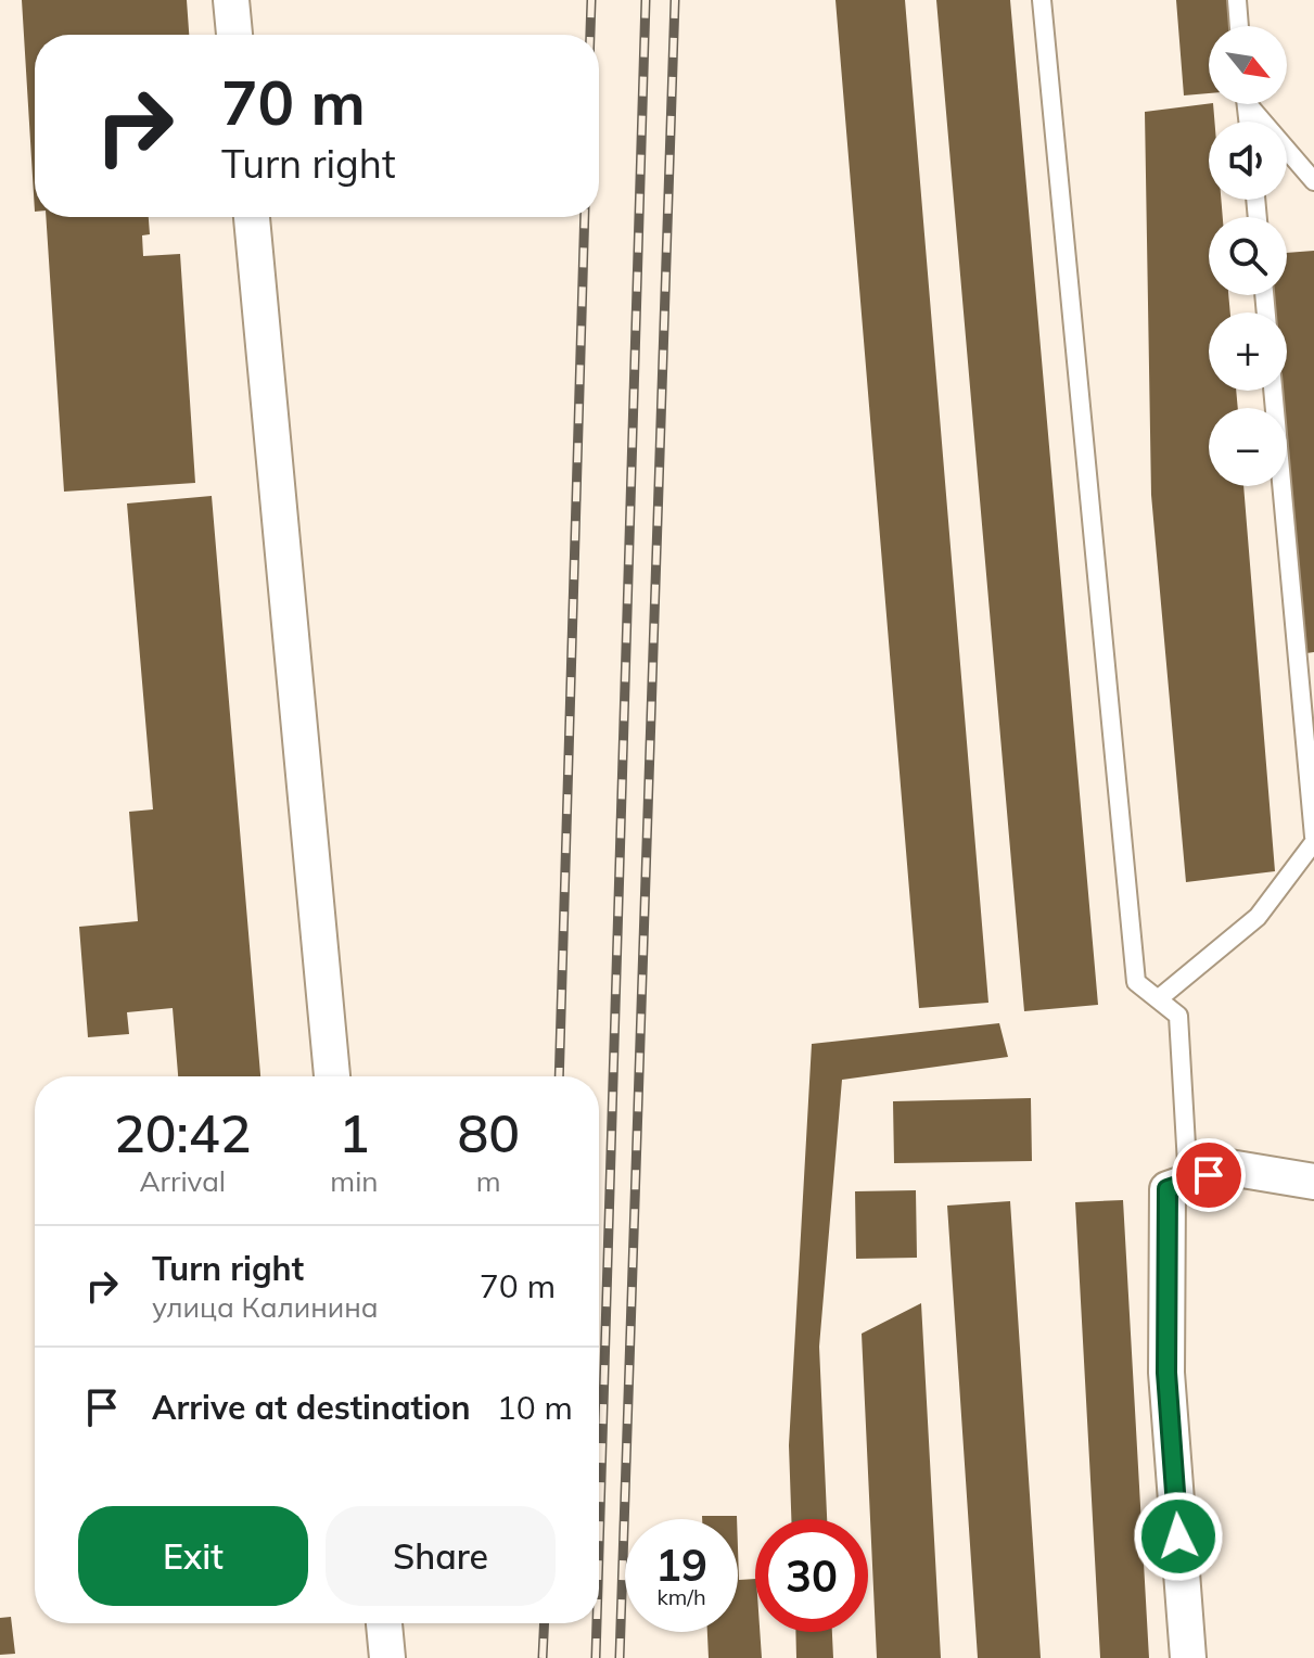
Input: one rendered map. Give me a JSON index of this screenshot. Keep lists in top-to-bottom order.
{
  "north": "bottom right",
  "page": {
    "map_buttons": ["+", "−"],
    "turn": ["70 m", "Turn right"],
    "eta": [
      "20:42",
      "Arrival",
      "1",
      "min",
      "80",
      "m"
    ],
    "list": [
      {
        "name": "Turn right",
        "note": "улица Калинина",
        "value": "70 m"
      },
      {
        "name": "Arrive at destination",
        "value": "10 m"
      }
    ],
    "buttons": ["Exit", "Share"],
    "speed": "19 km/h",
    "limit": "30"
  }
}
